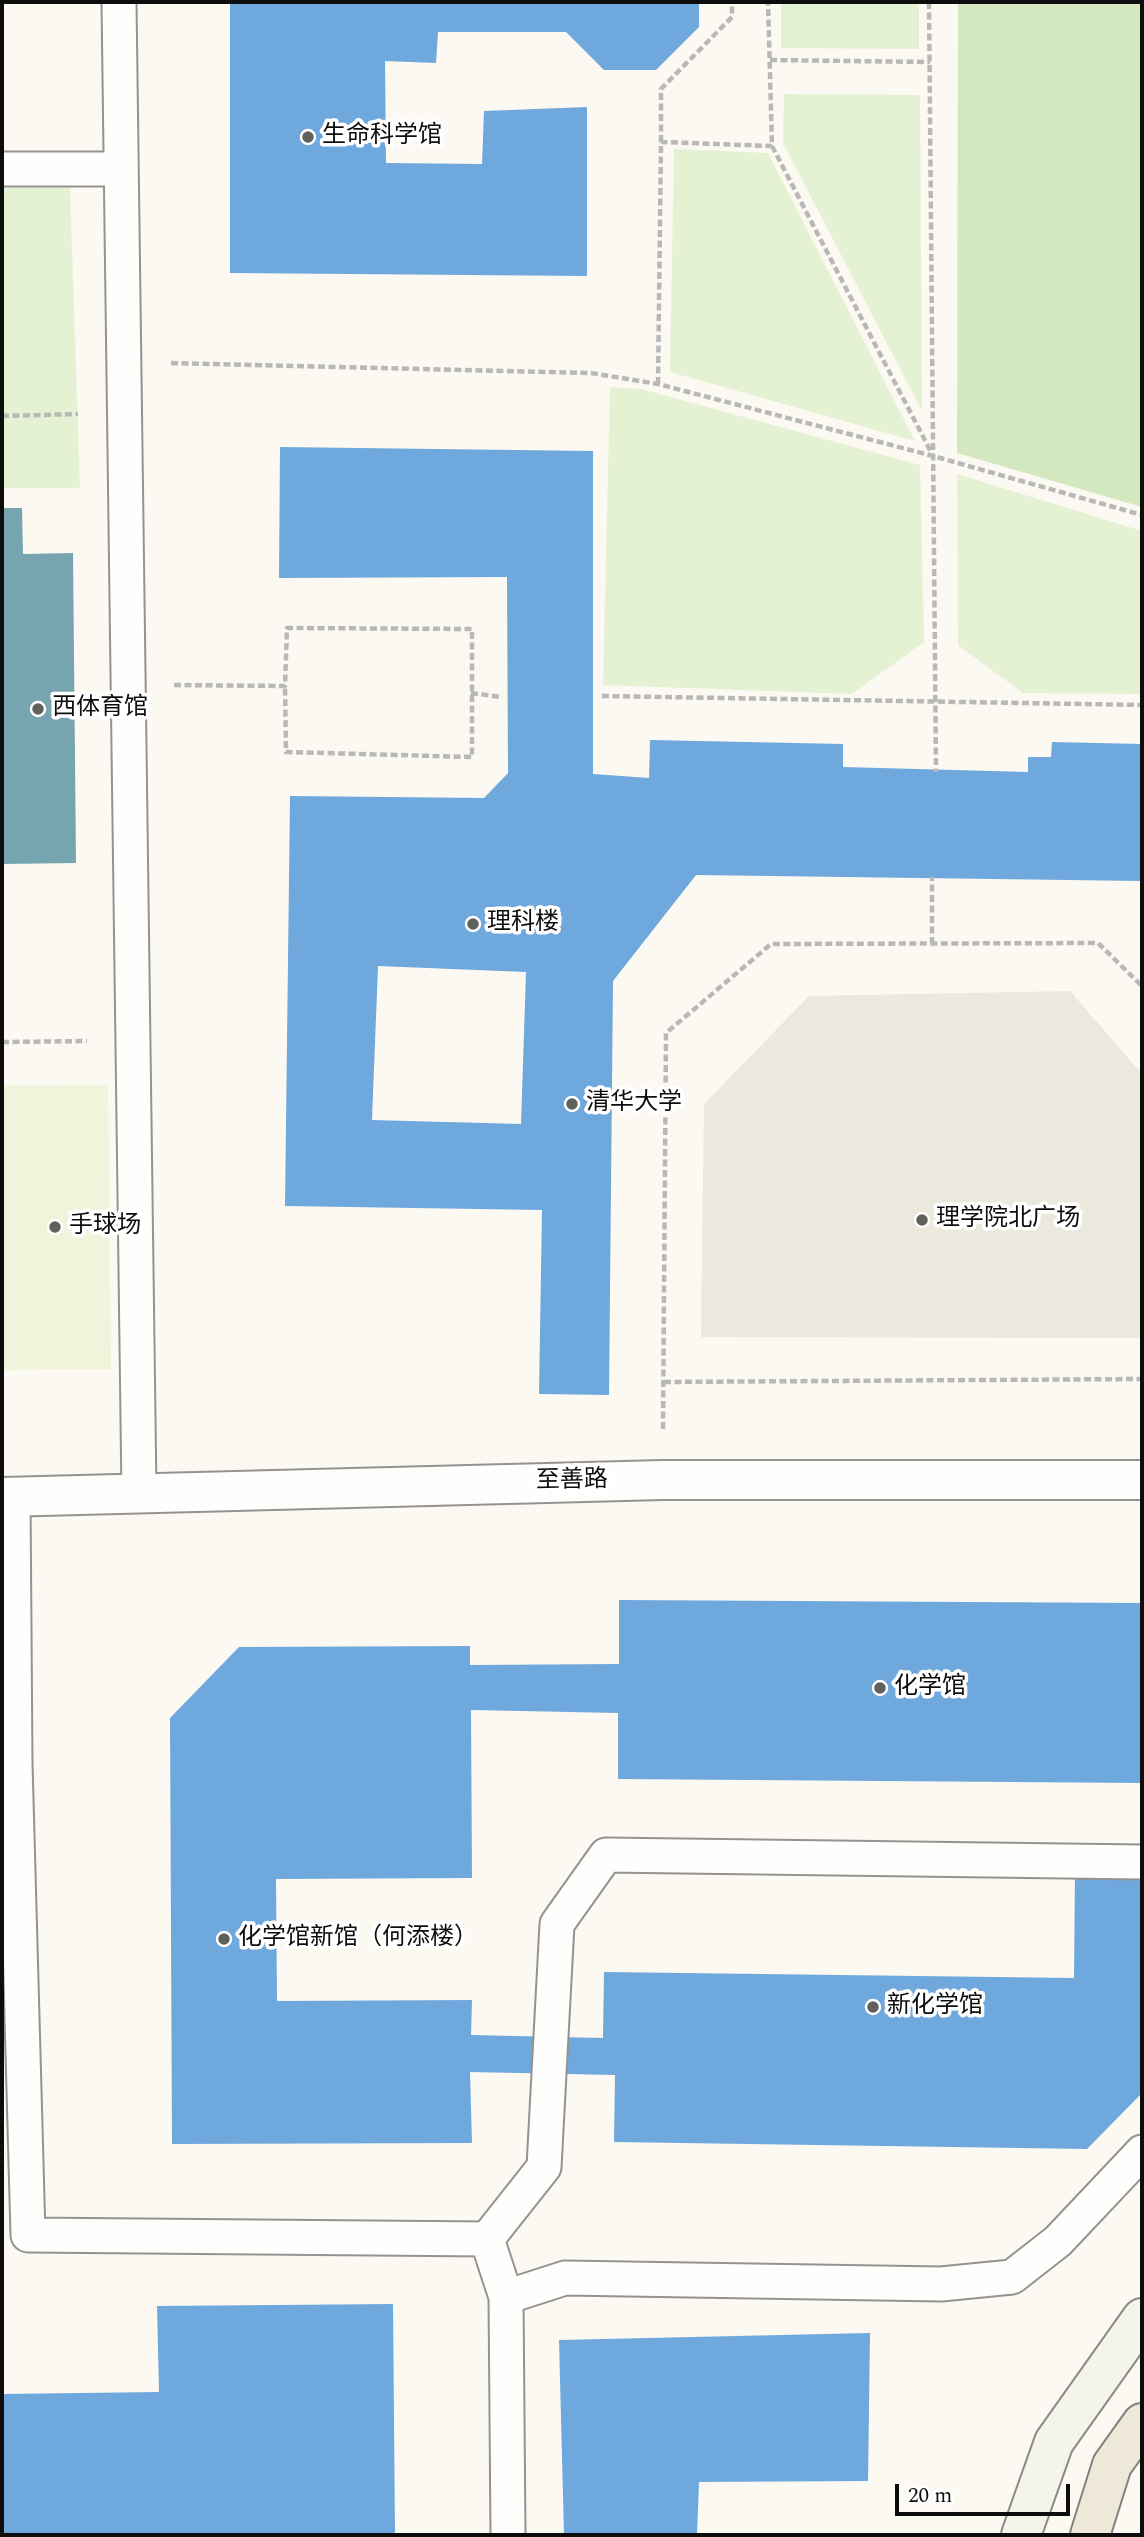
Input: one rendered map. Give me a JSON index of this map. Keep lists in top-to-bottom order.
{
  "streets": {
    "street": ["至善路"]
  },
  "places": [
    "生命科学馆",
    "西体育馆",
    "理科楼",
    "清华大学",
    "理学院北广场",
    "手球场",
    "化学馆",
    "化学馆新馆（何添楼）",
    "新化学馆"
  ],
  "scale_bar": "20 m"
}
